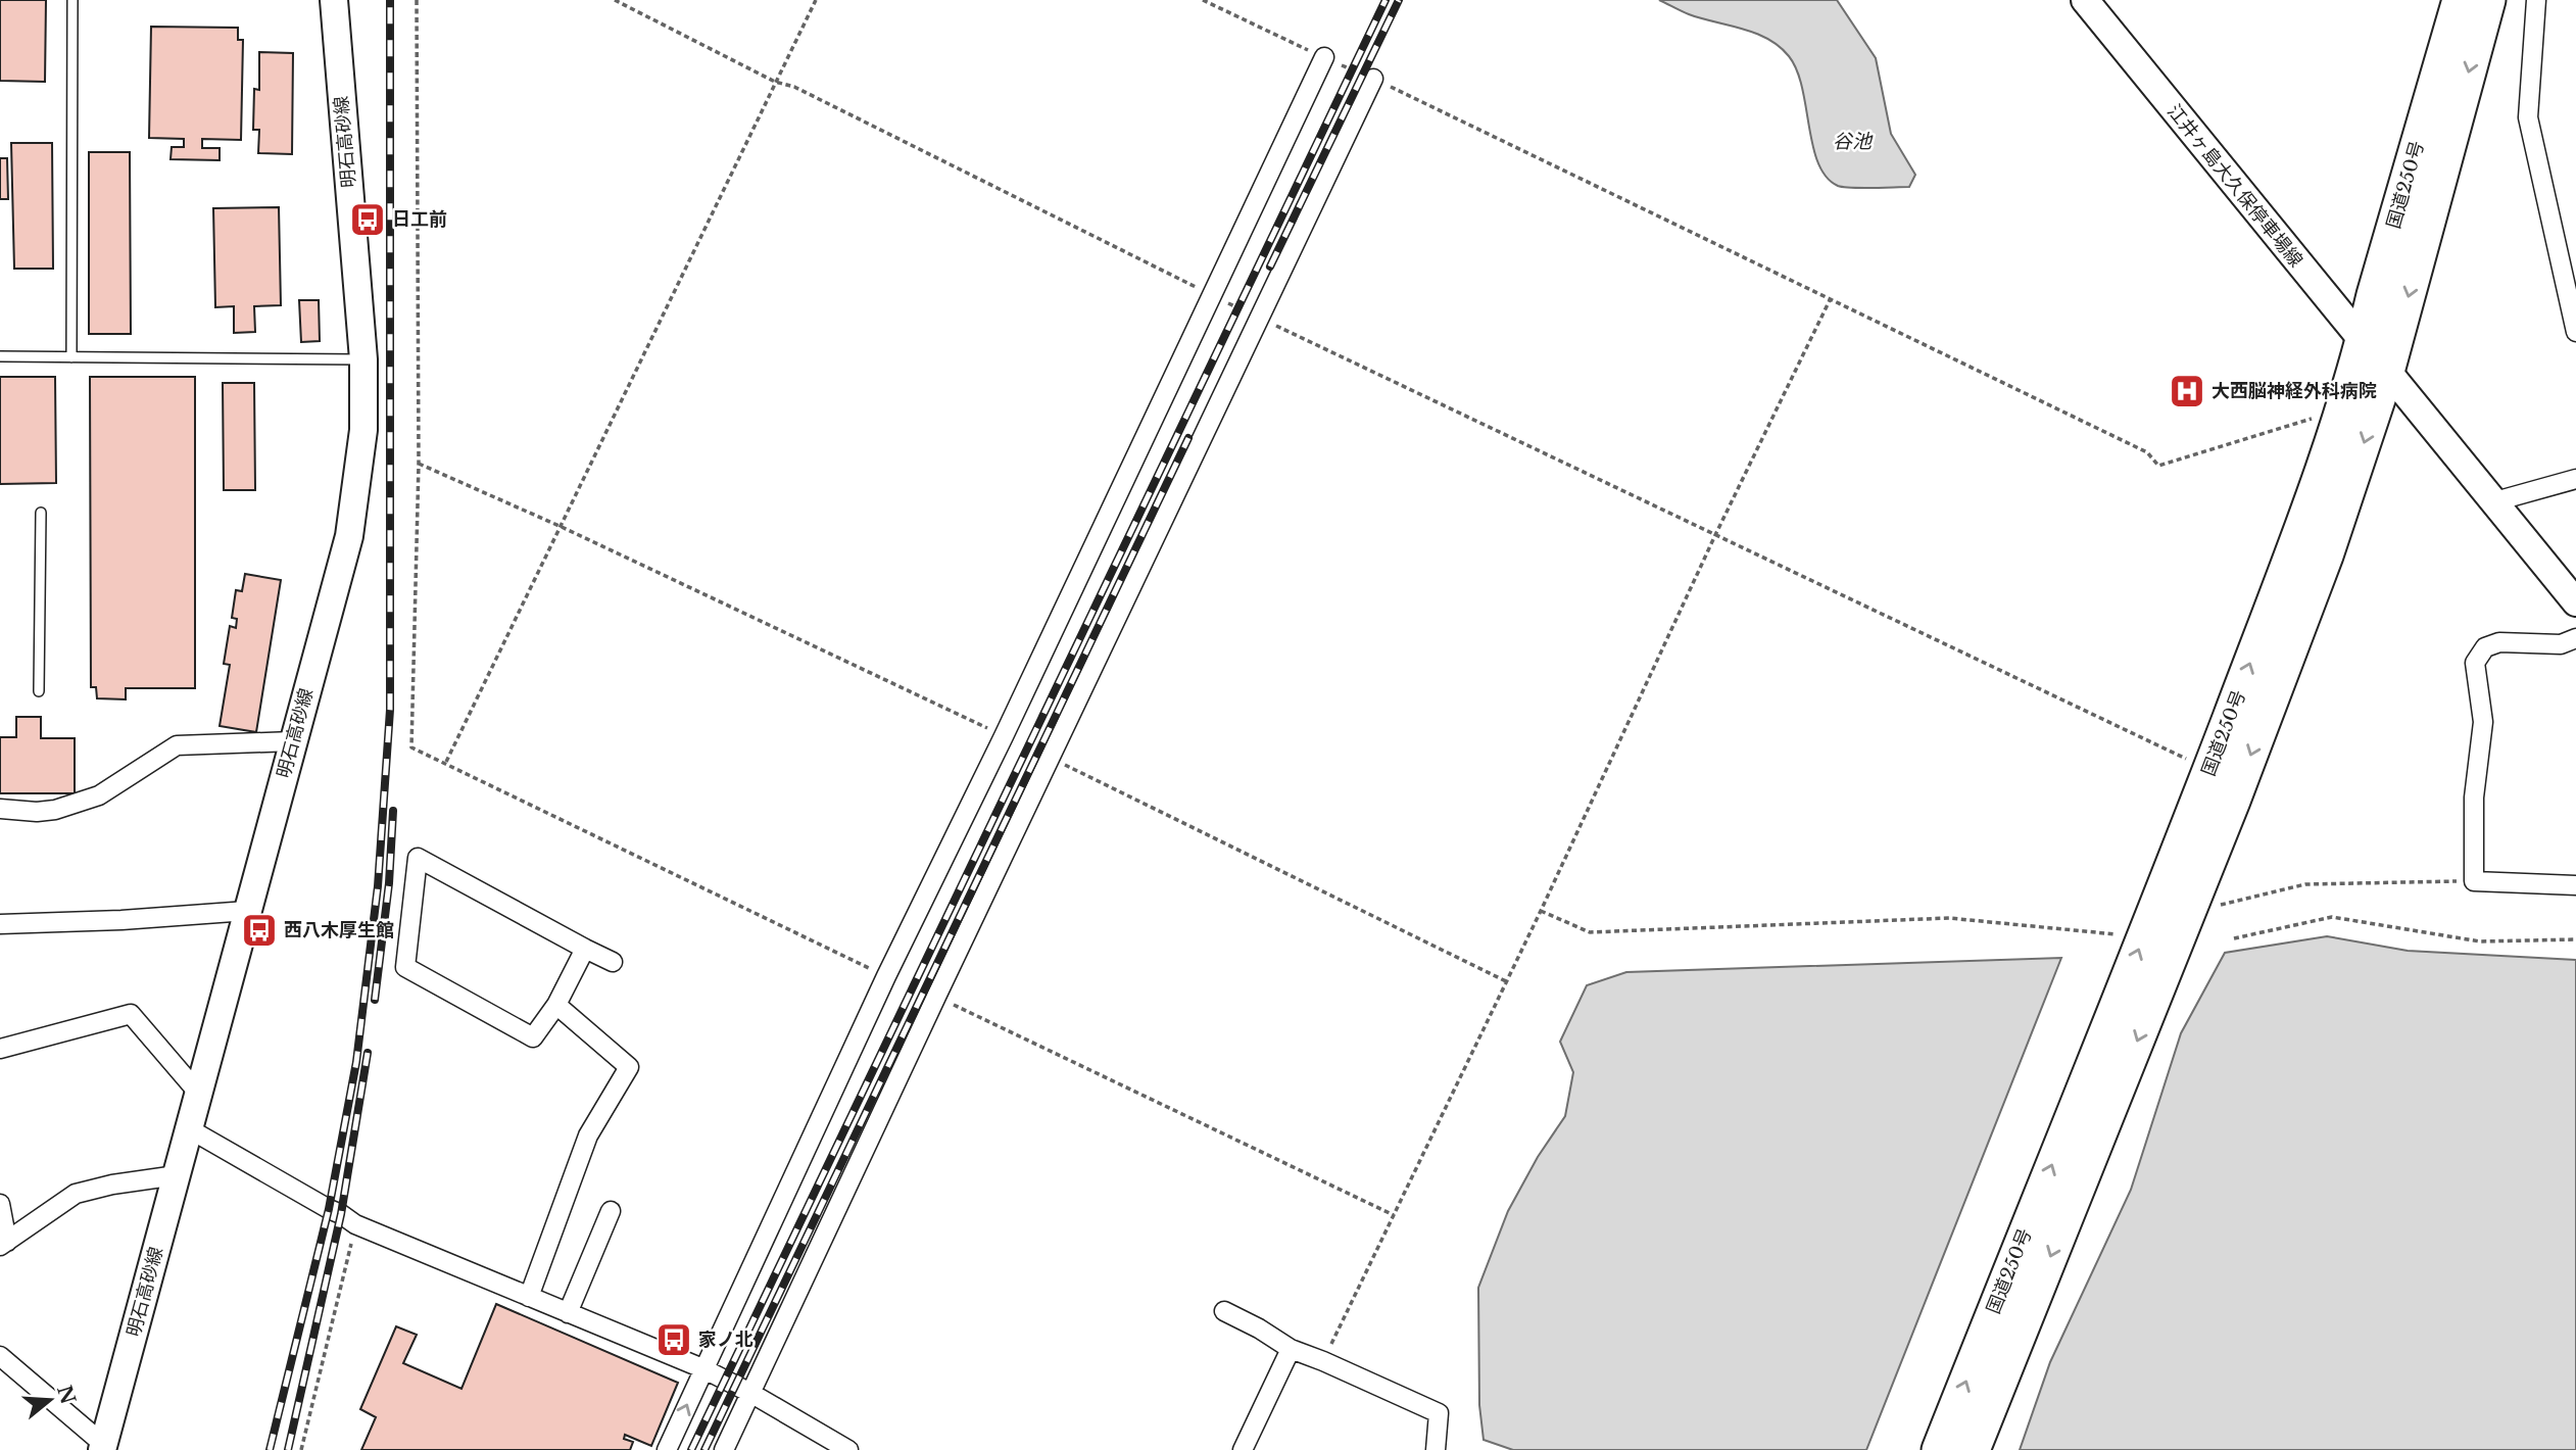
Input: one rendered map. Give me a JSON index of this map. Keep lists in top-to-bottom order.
{
  "streets": {
    "highway": ["国道250号"],
    "main road": ["明石高砂線", "江井ヶ島大久保停車場線"]
  },
  "crossings": [
    ["国道250号", "江井ヶ島大久保停車場線"]
  ],
  "water": ["谷池"],
  "places": {
    "bus stop": ["日工前", "西八木厚生館", "家ノ北"],
    "hospital": ["大西脳神経外科病院"]
  },
  "north": "right"
}
